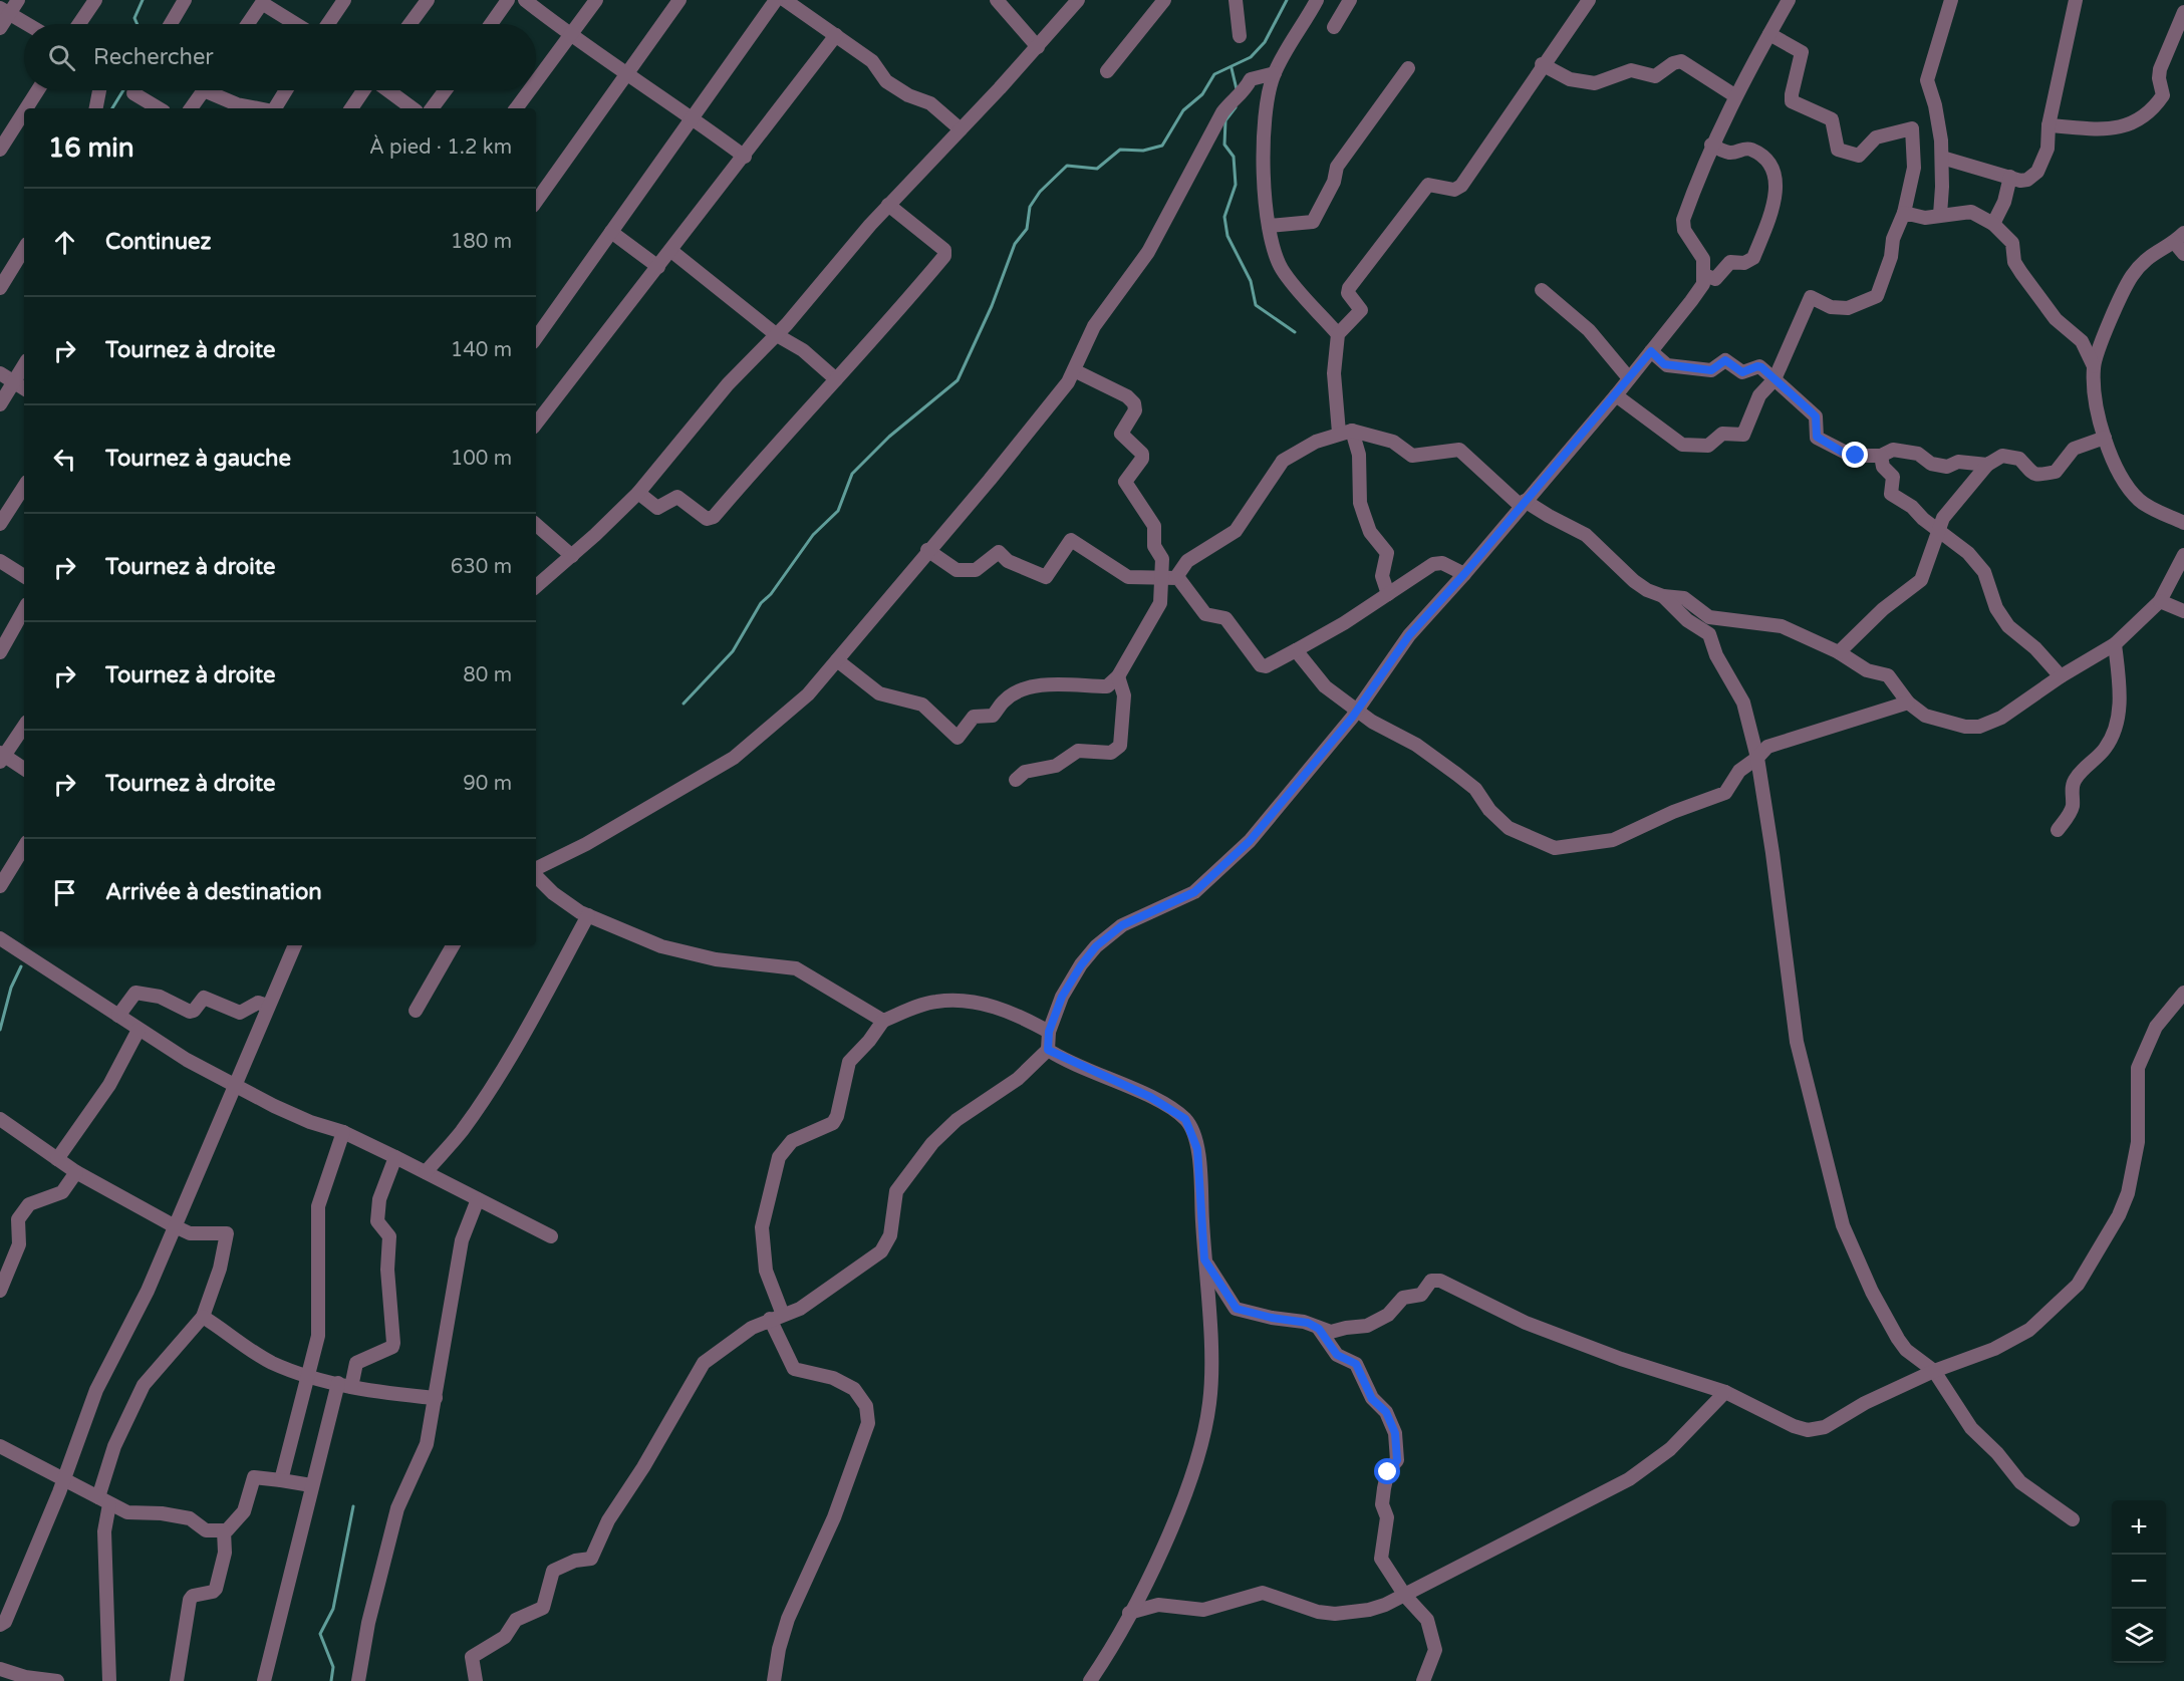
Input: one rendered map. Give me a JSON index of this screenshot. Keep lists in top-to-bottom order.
{
  "page": {
    "search": "Rechercher",
    "heading": ["16 min", "À pied · 1.2 km"],
    "list": [
      ["Continuez", "180 m"],
      ["Tournez à droite", "140 m"],
      ["Tournez à gauche", "100 m"],
      ["Tournez à droite", "630 m"],
      ["Tournez à droite", "80 m"],
      ["Tournez à droite", "90 m"],
      "Arrivée à destination"
    ],
    "map_buttons": ["+", "−"]
  }
}
